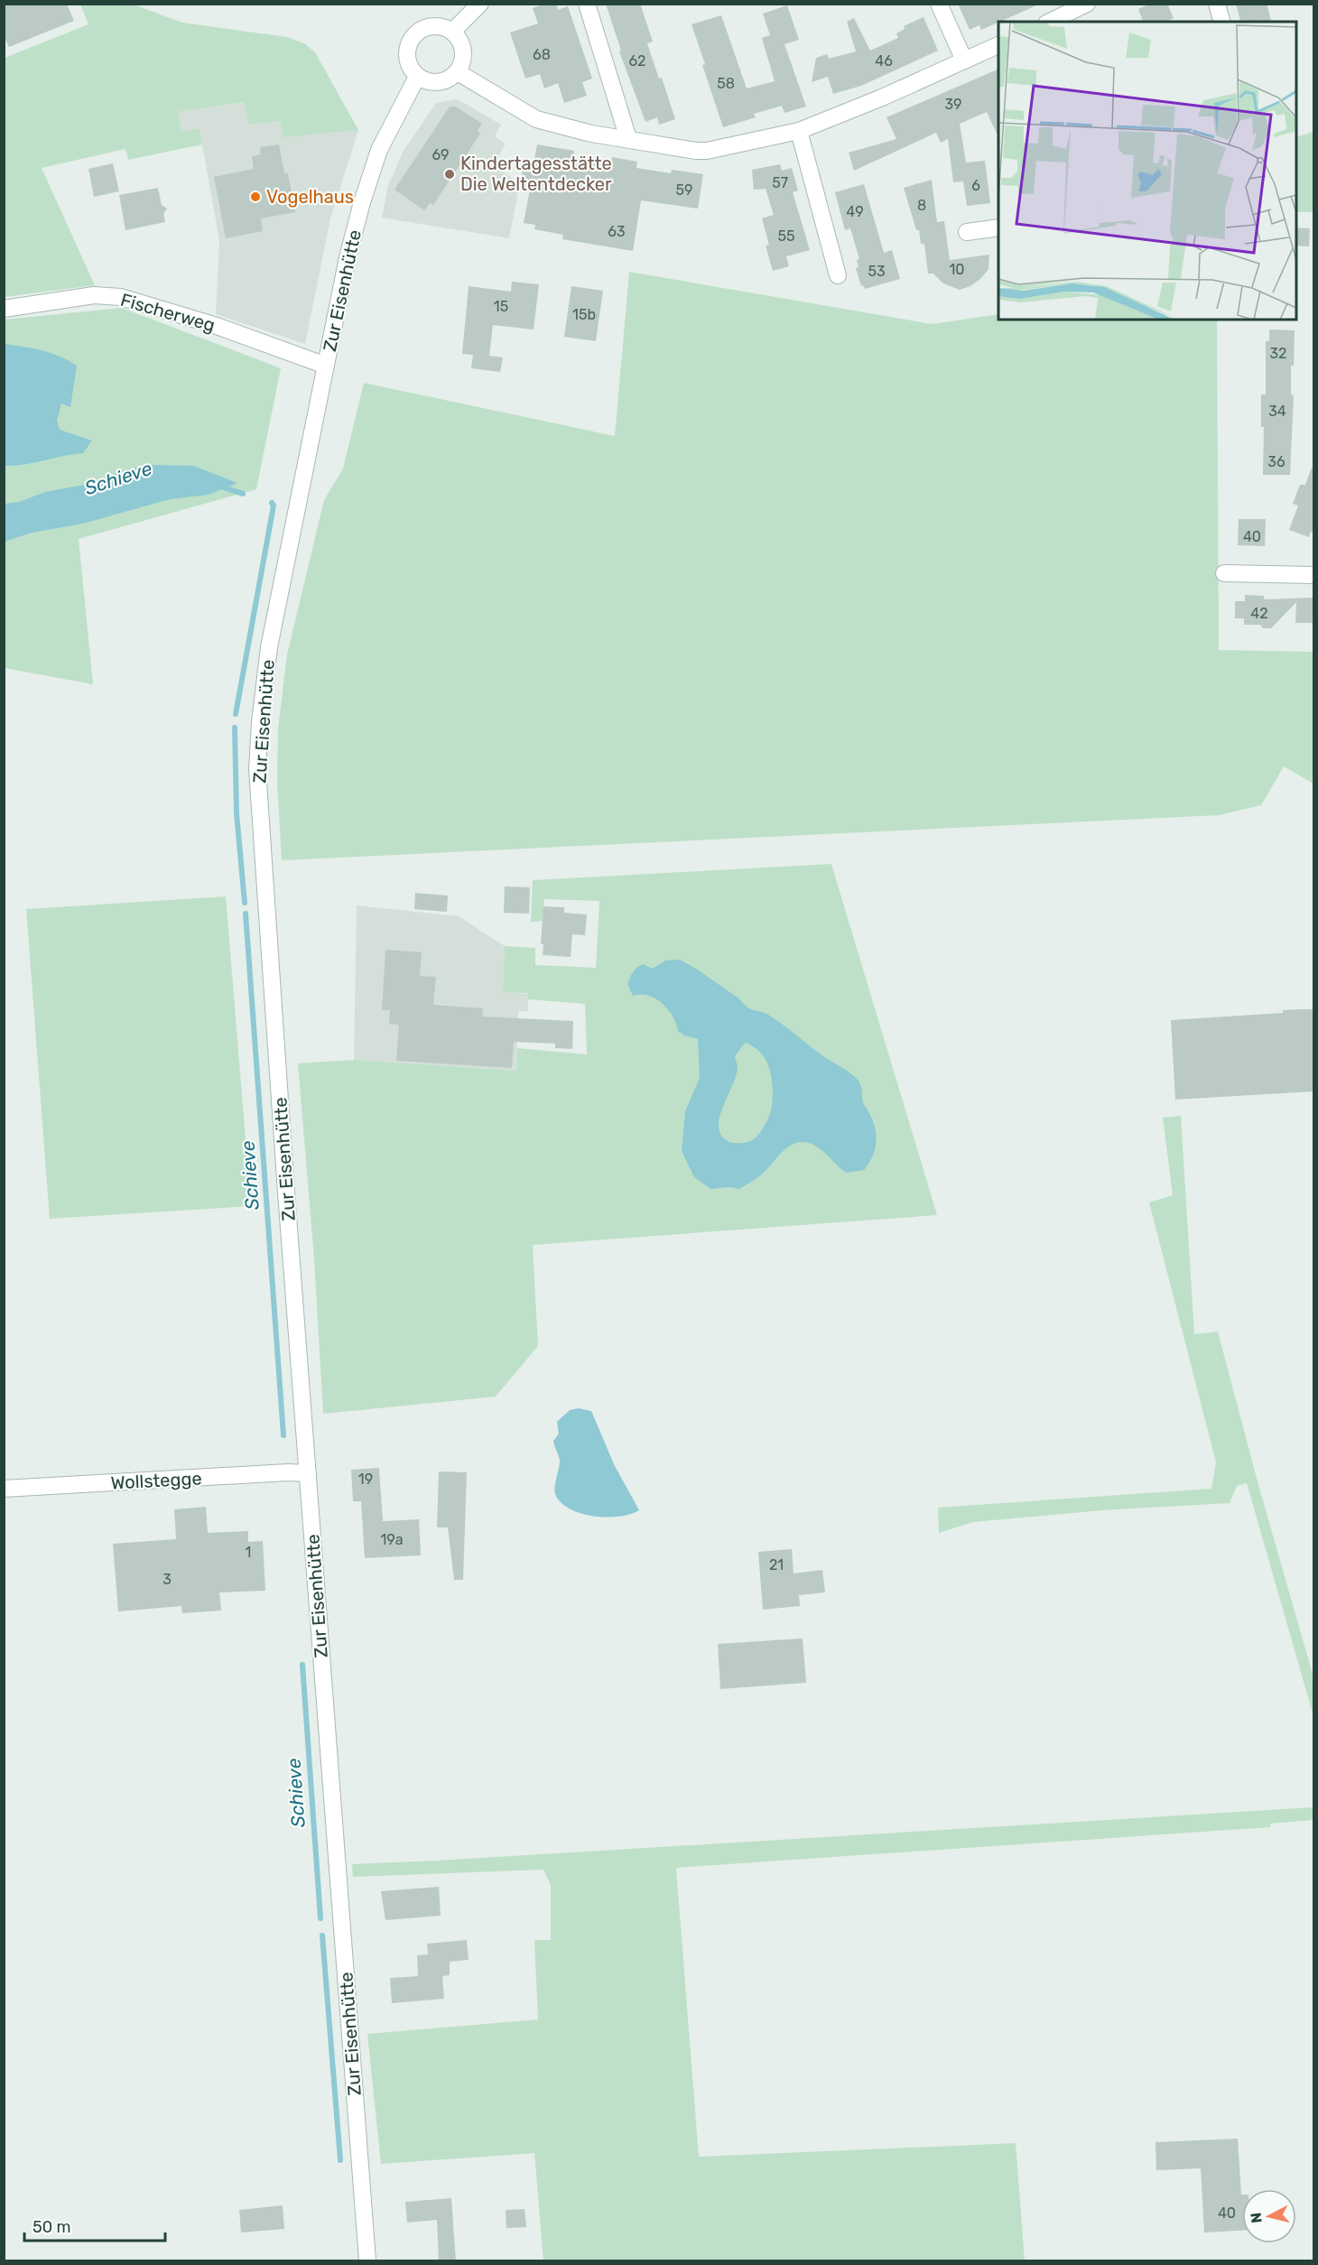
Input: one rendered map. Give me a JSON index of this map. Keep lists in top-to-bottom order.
{
  "streets": {
    "street": ["Zur Eisenhütte", "Fischerweg", "Wollstegge"]
  },
  "crossings": [
    ["Zur Eisenhütte", "Fischerweg"],
    ["Zur Eisenhütte", "Wollstegge"]
  ],
  "water": ["Schieve"],
  "places": ["Kindertagesstätte Die Weltentdecker", "Vogelhaus"],
  "house_numbers": [
    "68",
    "62",
    "46",
    "58",
    "39",
    "69",
    "57",
    "6",
    "59",
    "8",
    "49",
    "63",
    "55",
    "10",
    "53",
    "15",
    "15b",
    "32",
    "34",
    "36",
    "40",
    "42",
    "19",
    "19a",
    "1",
    "21",
    "3",
    "40"
  ],
  "scale_bar": "50 m",
  "north": "left"
}
